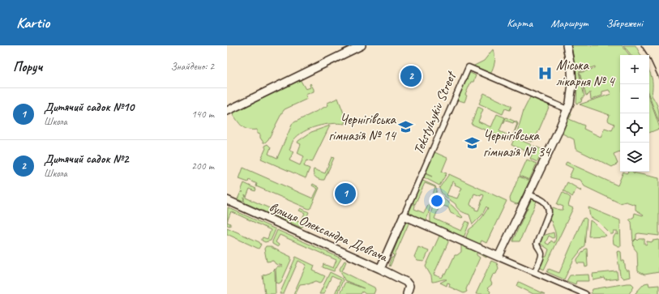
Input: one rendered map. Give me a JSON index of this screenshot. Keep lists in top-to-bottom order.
{
  "streets": {
    "street": ["Tekstylnykiv Street", "вулиця Олександра Довгача"]
  },
  "crossings": [
    ["Tekstylnykiv Street", "вулиця Олександра Довгача"]
  ],
  "places": {
    "hospital": ["Міська лікарня № 4"],
    "school or university": ["Чернігівська гімназія № 14", "Чернігівська гімназія № 34"]
  },
  "page": {
    "header": "Kartio",
    "nav": ["Карта", "Маршрут", "Збережені"],
    "heading": ["Поруч", "Знайдено: 2"],
    "map_buttons": ["+", "−"],
    "pins": ["2", "1"],
    "list": [
      {
        "mark": "1",
        "name": "Дитячий садок №10",
        "note": "Школа",
        "value": "140 m"
      },
      {
        "mark": "2",
        "name": "Дитячий садок №2",
        "note": "Школа",
        "value": "200 m"
      }
    ]
  }
}
